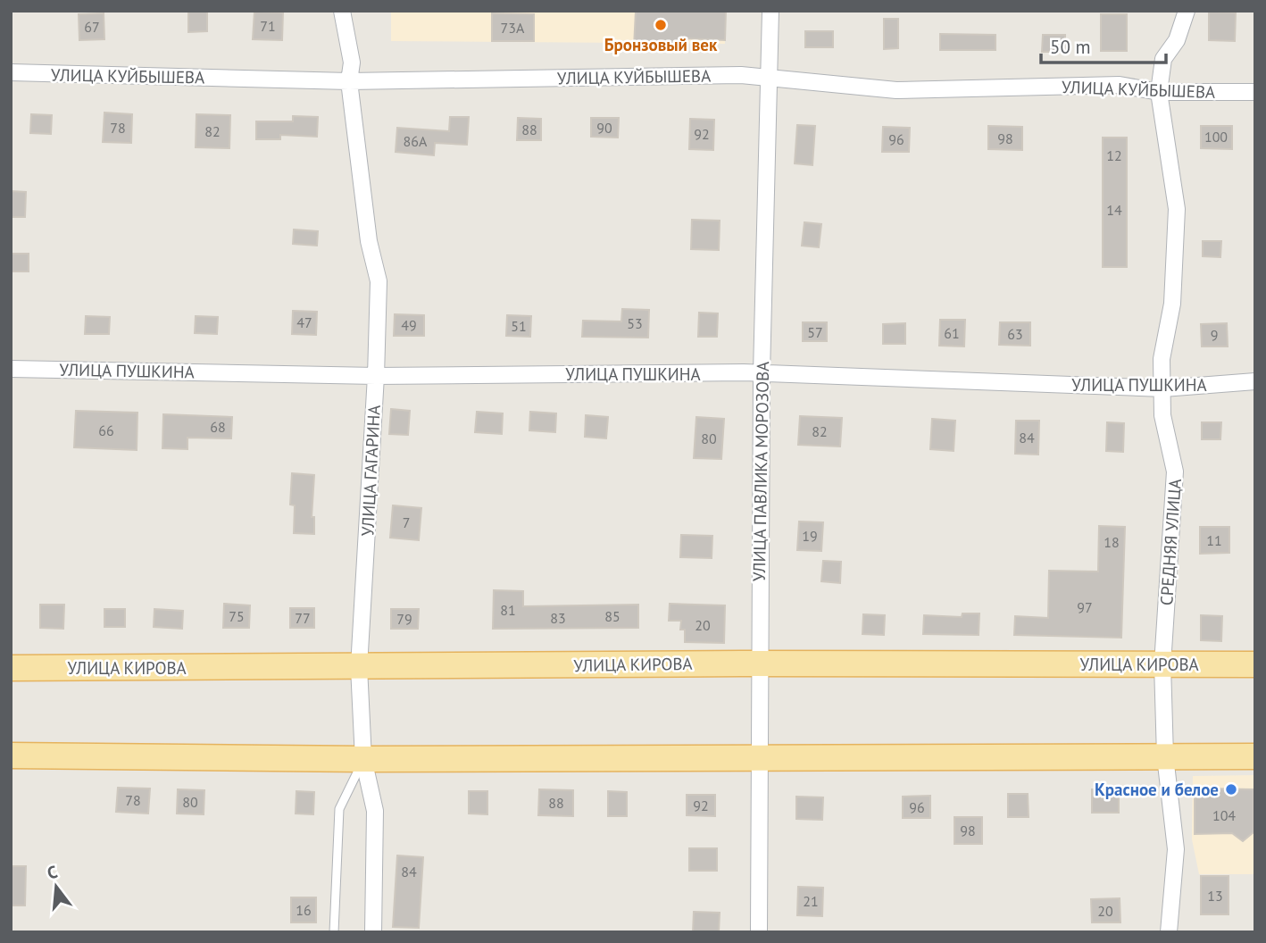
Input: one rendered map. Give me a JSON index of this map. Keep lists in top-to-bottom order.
{
  "streets": {
    "main road": ["УЛИЦА КИРОВА"],
    "street": [
      "УЛИЦА КУЙБЫШЕВА",
      "УЛИЦА ПУШКИНА",
      "УЛИЦА ГАГАРИНА",
      "УЛИЦА ПАВЛИКА МОРОЗОВА",
      "СРЕДНЯЯ УЛИЦА"
    ]
  },
  "crossings": [
    ["УЛИЦА КУЙБЫШЕВА", "УЛИЦА ГАГАРИНА"],
    ["УЛИЦА КУЙБЫШЕВА", "УЛИЦА ПАВЛИКА МОРОЗОВА"],
    ["УЛИЦА КУЙБЫШЕВА", "СРЕДНЯЯ УЛИЦА"],
    ["УЛИЦА ПУШКИНА", "УЛИЦА ГАГАРИНА"],
    ["УЛИЦА ПУШКИНА", "УЛИЦА ПАВЛИКА МОРОЗОВА"],
    ["УЛИЦА ПУШКИНА", "СРЕДНЯЯ УЛИЦА"],
    ["УЛИЦА ГАГАРИНА", "УЛИЦА КИРОВА"],
    ["УЛИЦА ПАВЛИКА МОРОЗОВА", "УЛИЦА КИРОВА"],
    ["СРЕДНЯЯ УЛИЦА", "УЛИЦА КИРОВА"]
  ],
  "places": ["Бронзовый век", "Красное и белое"],
  "house_numbers": [
    "71",
    "67",
    "73А",
    "78",
    "90",
    "88",
    "82",
    "92",
    "100",
    "98",
    "96",
    "86А",
    "12",
    "14",
    "47",
    "53",
    "49",
    "51",
    "57",
    "61",
    "63",
    "9",
    "68",
    "66",
    "82",
    "84",
    "80",
    "7",
    "19",
    "11",
    "18",
    "97",
    "81",
    "75",
    "85",
    "77",
    "83",
    "79",
    "20",
    "78",
    "80",
    "88",
    "92",
    "96",
    "104",
    "98",
    "84",
    "13",
    "21",
    "16",
    "20"
  ],
  "scale_bar": "50 m",
  "north": "top"
}
